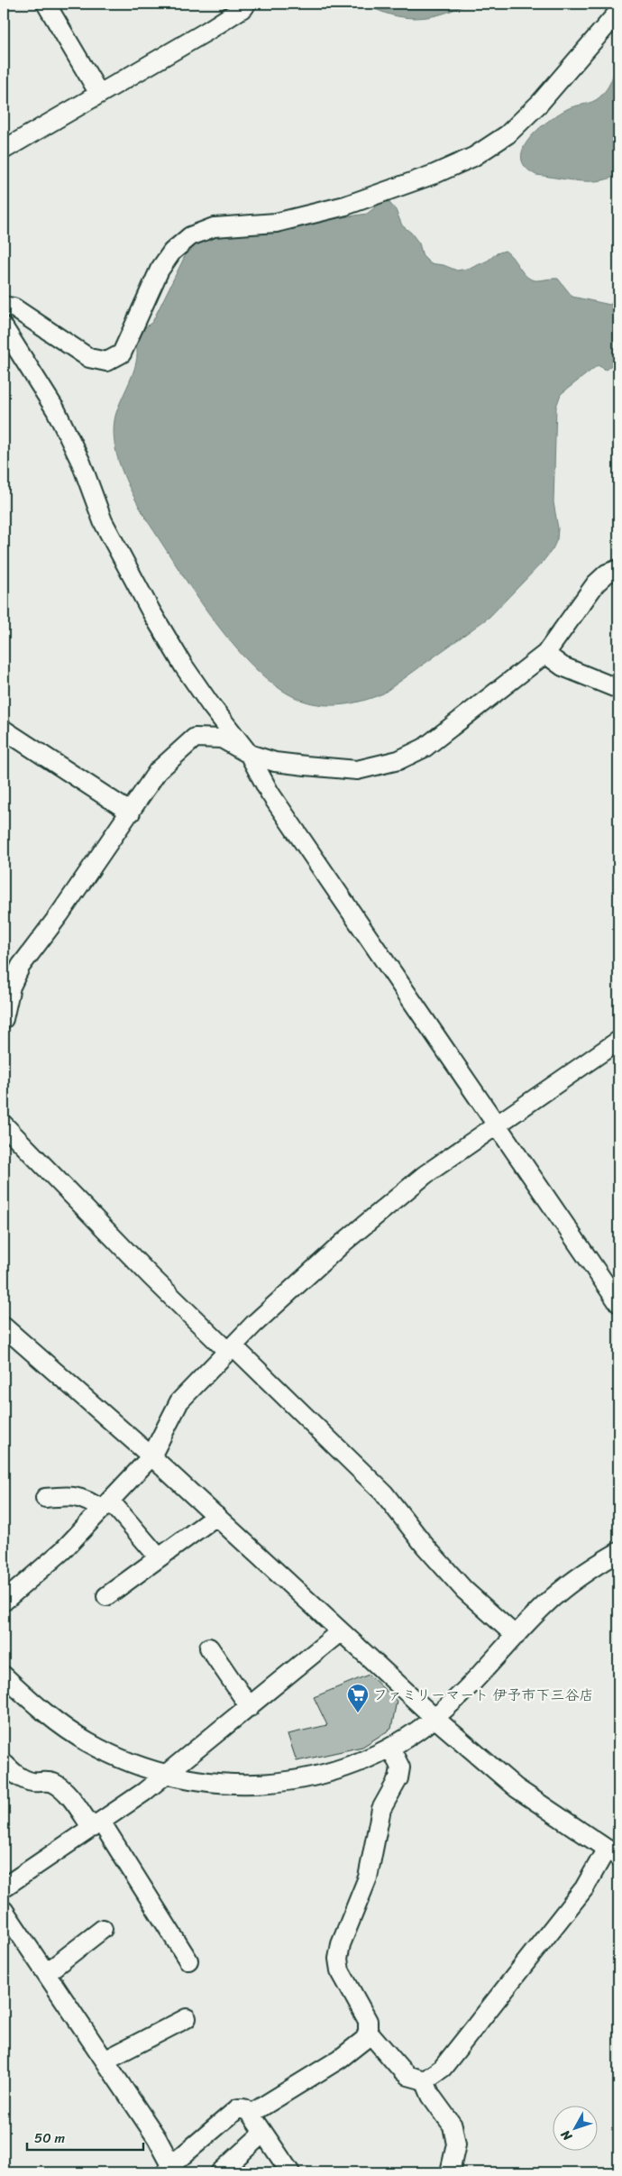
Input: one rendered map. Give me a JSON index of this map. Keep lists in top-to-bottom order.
{
  "places": {
    "supermarket": ["ファミリーマート 伊予市下三谷店"]
  },
  "scale_bar": "50 m",
  "north": "bottom left"
}
